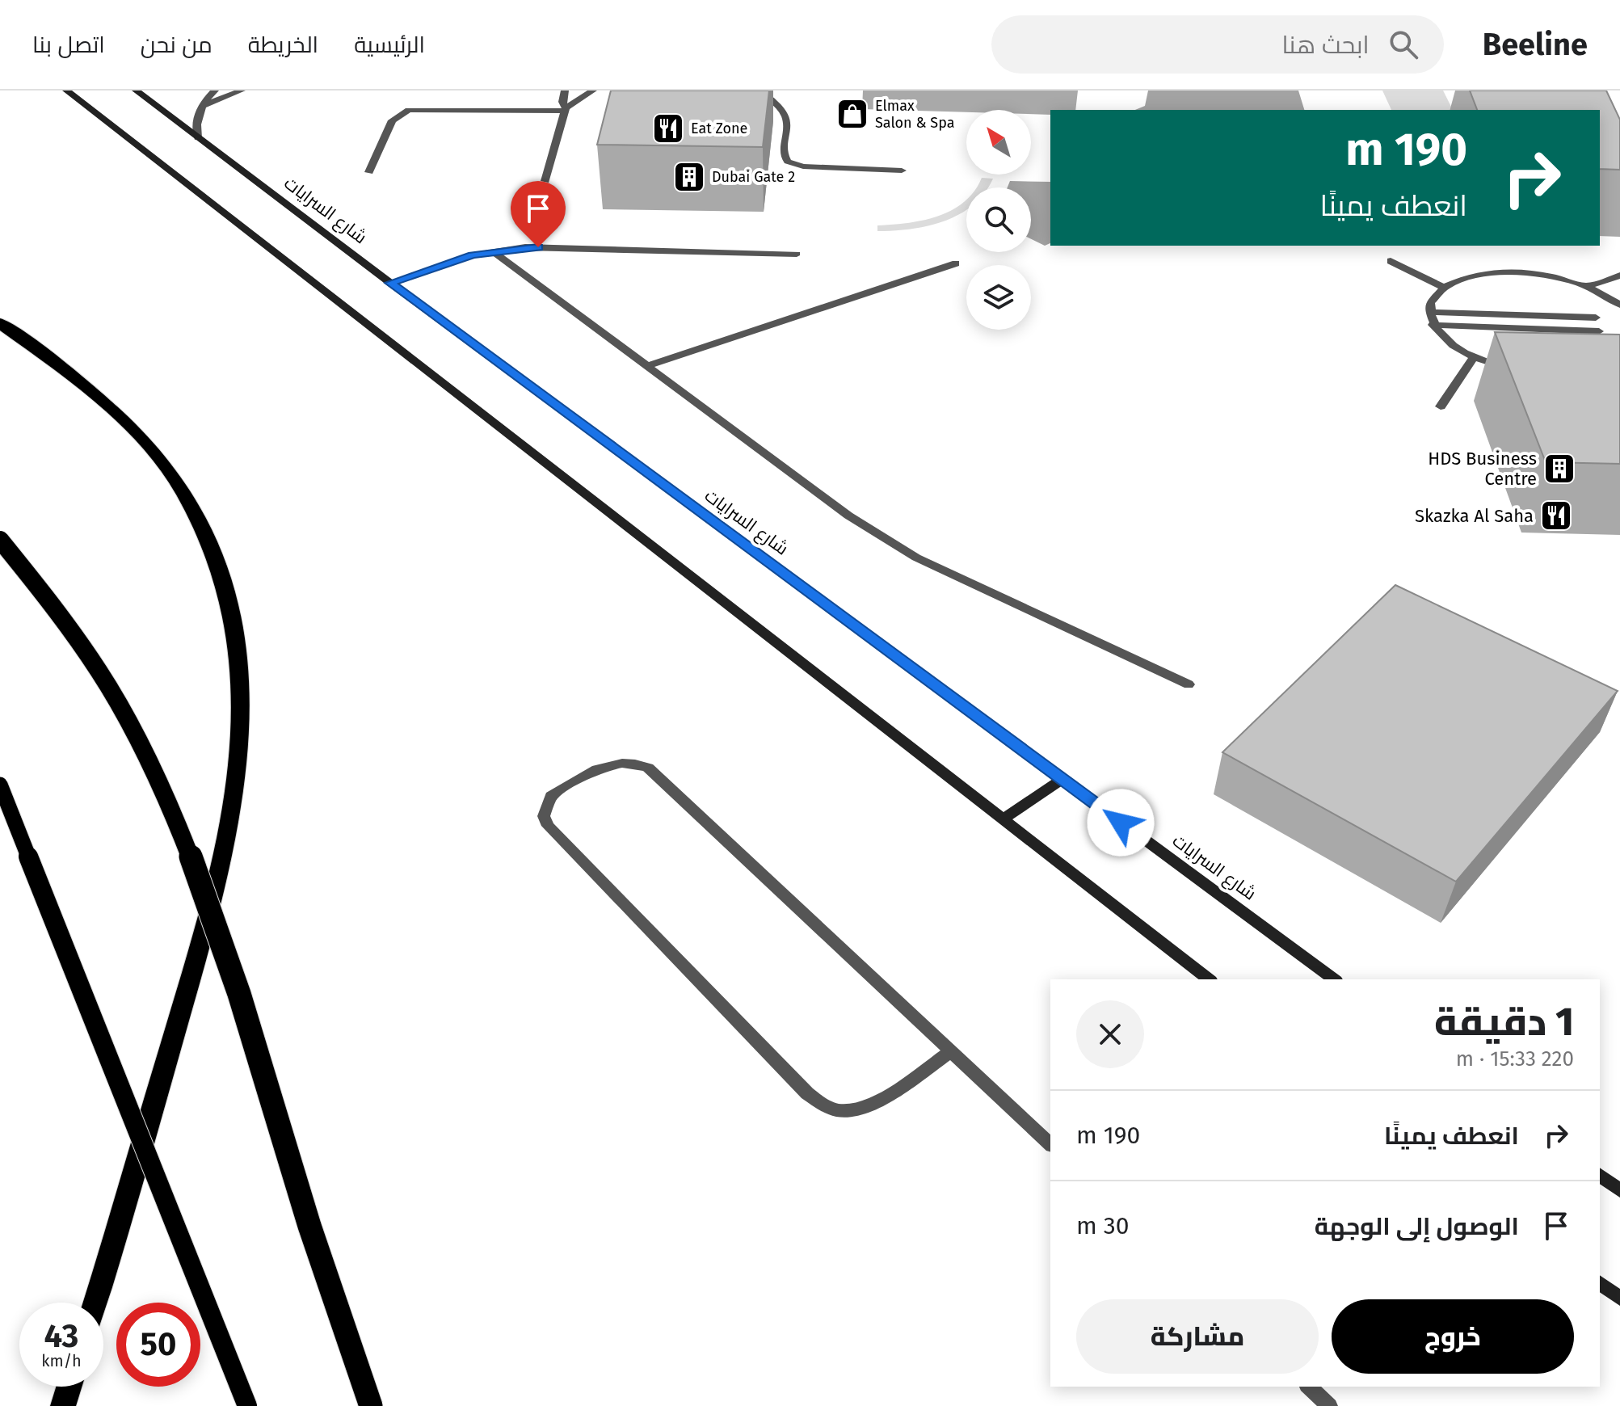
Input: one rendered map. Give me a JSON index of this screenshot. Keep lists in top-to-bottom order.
{
  "streets": {
    "main road": ["شارع السرايات"]
  },
  "places": {
    "shop": ["Elmax Salon & Spa"],
    "restaurant": ["Eat Zone", "Skazka Al Saha"],
    "building": ["Dubai Gate 2", "HDS Business Centre"]
  },
  "north": "top left",
  "page": {
    "header": "Beeline",
    "search": "ابحث هنا",
    "nav": [
      "الرئيسية",
      "الخريطة",
      "من نحن",
      "اتصل بنا"
    ],
    "turn": ["190 m", "انعطف يمينًا"],
    "heading": ["1 دقيقة", "220 m · 15:33"],
    "list": [
      {
        "name": "انعطف يمينًا",
        "value": "190 m"
      },
      {
        "name": "الوصول إلى الوجهة",
        "value": "30 m"
      }
    ],
    "buttons": ["خروج", "مشاركة"],
    "speed": "43 km/h",
    "limit": "50"
  }
}
